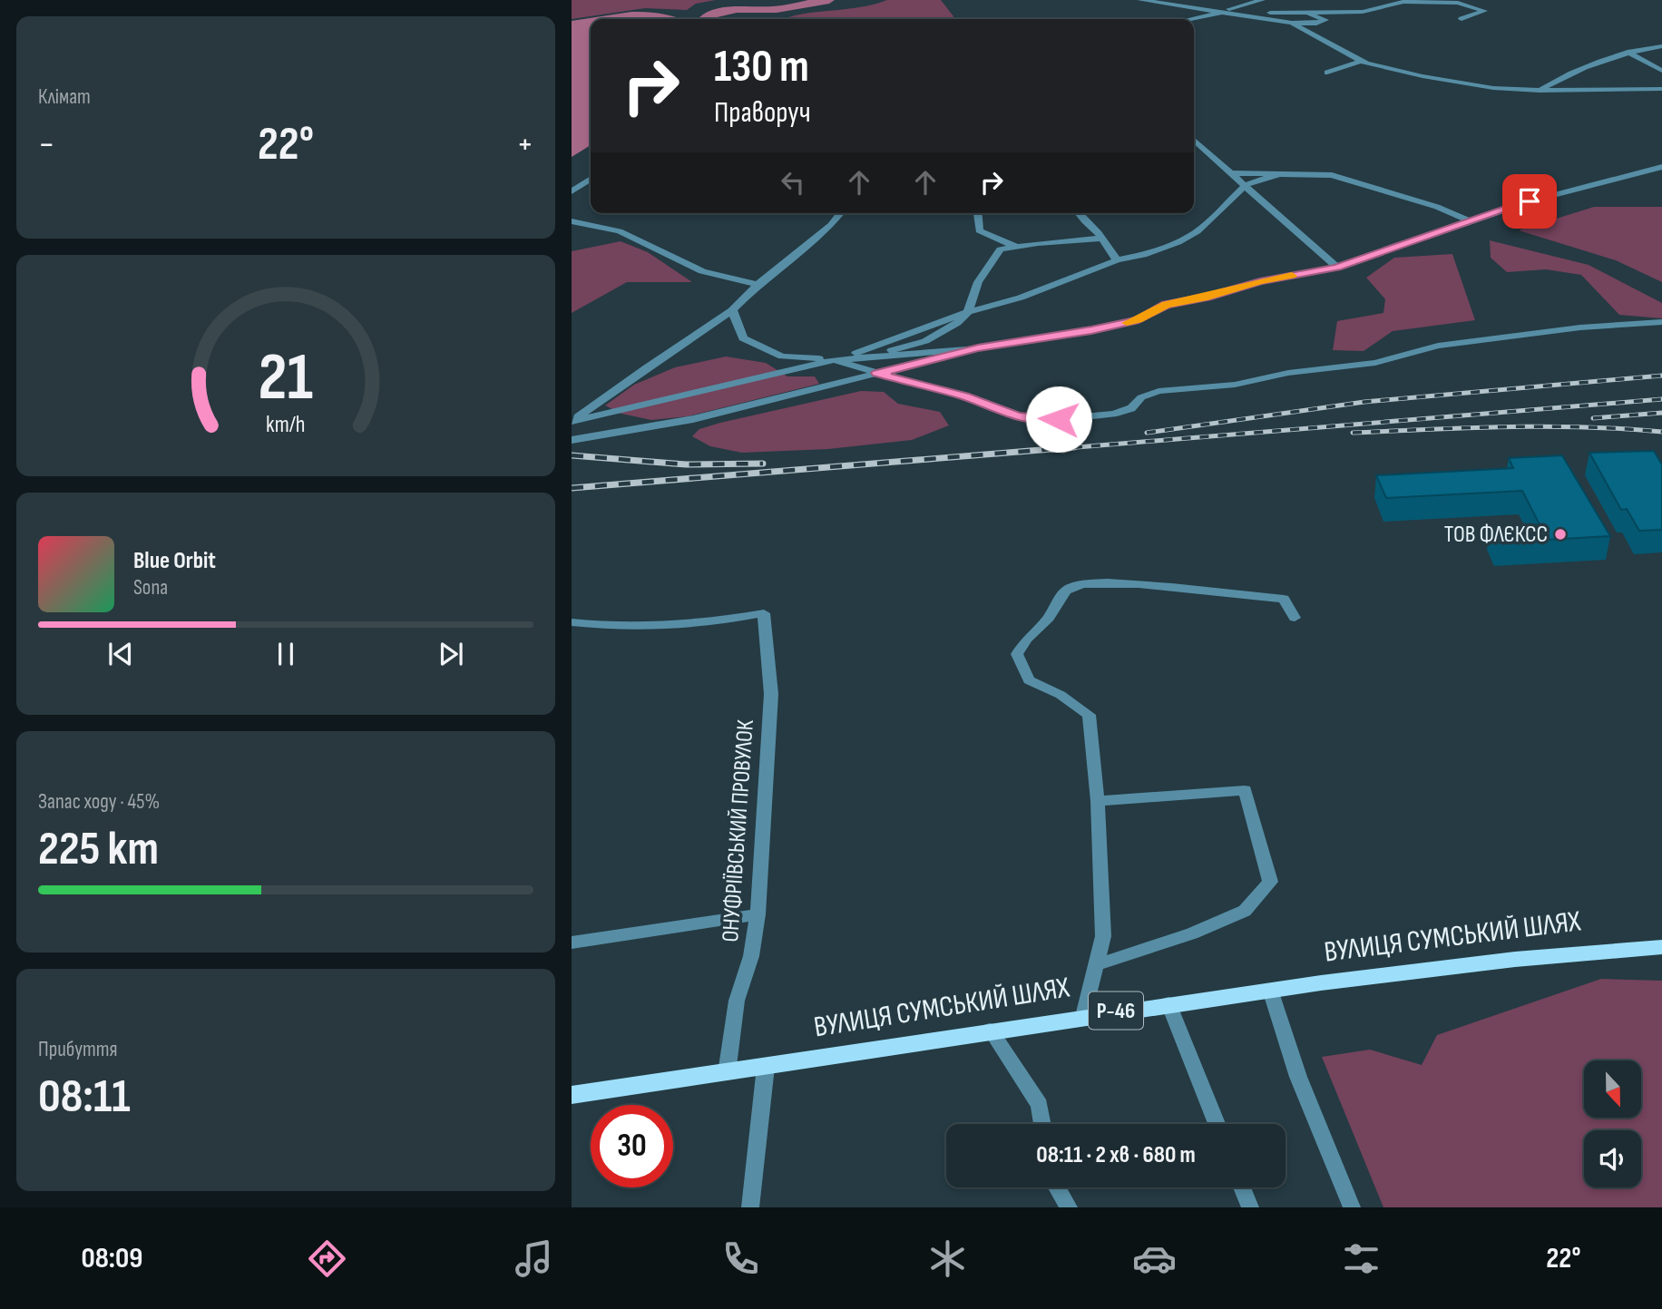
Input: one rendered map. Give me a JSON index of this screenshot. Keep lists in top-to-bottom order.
{
  "streets": {
    "main road": ["ВУЛИЦЯ СУМСЬКИЙ ШЛЯХ", "Р-46"],
    "street": ["ОНУФРІЇВСЬКИЙ ПРОВУЛОК"]
  },
  "crossings": [
    ["ОНУФРІЇВСЬКИЙ ПРОВУЛОК", "ВУЛИЦЯ СУМСЬКИЙ ШЛЯХ"]
  ],
  "places": ["ТОВ ФЛЄКСС"],
  "north": "bottom",
  "page": {
    "tile": [
      "Клімат",
      ["Запас ходу · 45%", "225 km"],
      ["Прибуття", "08:11"]
    ],
    "turn": ["130 m", "Праворуч"],
    "heat": ["−", "22°", "+"],
    "song": ["Blue Orbit", "Sona"],
    "limit": "30",
    "trip": "08:11 · 2 хв · 680 m",
    "tabs": ["08:09", "22°"],
    "gauge": ["21", "km/h"]
  }
}
